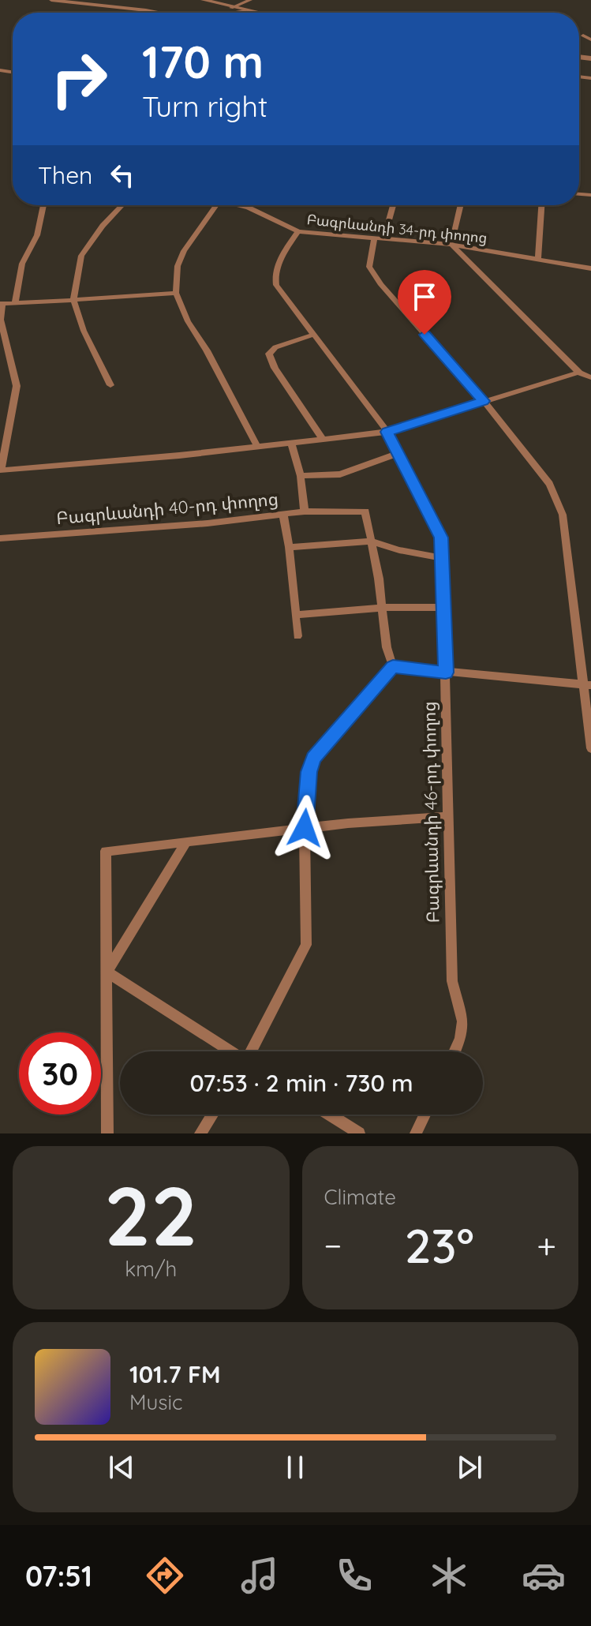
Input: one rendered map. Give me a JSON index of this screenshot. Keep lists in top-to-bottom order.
{
  "streets": {
    "street": ["Բագրևանդի 34-րդ փողոց", "Բագրևանդի 40-րդ փողոց", "Բագրևանդի 46-րդ փողոց"]
  },
  "page": {
    "turn": ["170 m", "Turn right"],
    "then": "Then",
    "limit": "30",
    "trip": "07:53 · 2 min · 730 m",
    "tile": [
      ["22", "km/h"],
      "Climate"
    ],
    "heat": ["−", "23°", "+"],
    "song": ["101.7 FM", "Music"],
    "tabs": "07:51"
  }
}
